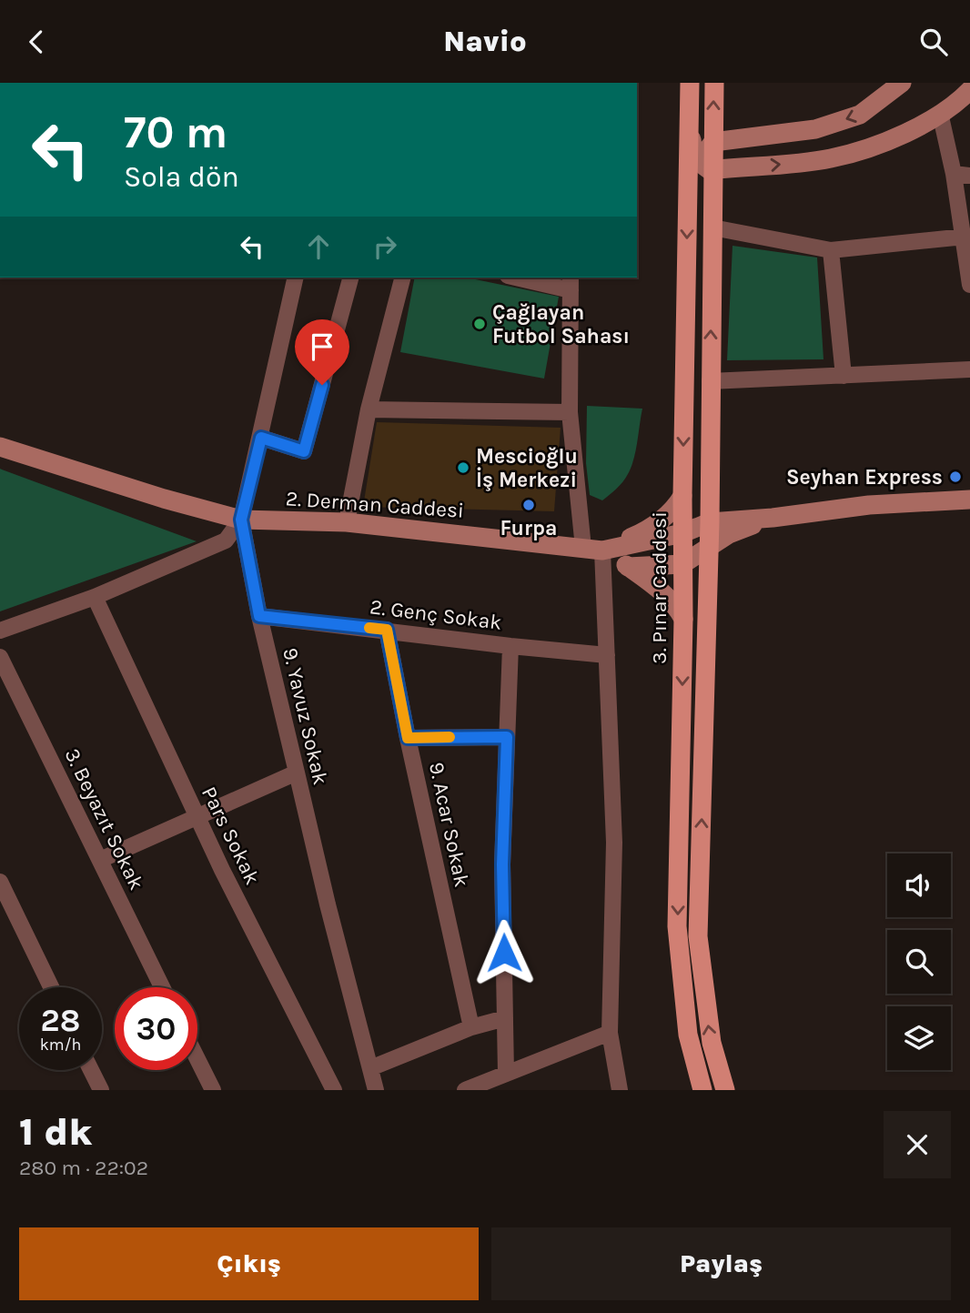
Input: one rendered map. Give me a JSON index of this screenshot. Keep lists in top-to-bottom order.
{
  "streets": {
    "main road": ["2. Derman Caddesi", "3. Pınar Caddesi"],
    "street": [
      "2. Genç Sokak",
      "9. Yavuz Sokak",
      "3. Beyazıt Sokak",
      "9. Acar Sokak",
      "Pars Sokak"
    ]
  },
  "crossings": [
    ["2. Derman Caddesi", "9. Yavuz Sokak"],
    ["2. Genç Sokak", "9. Yavuz Sokak"],
    ["2. Genç Sokak", "9. Acar Sokak"]
  ],
  "places": [
    "Çağlayan Futbol Sahası",
    "Mescioğlu İş Merkezi",
    "Seyhan Express",
    "Furpa"
  ],
  "page": {
    "header": "Navio",
    "turn": ["70 m", "Sola dön"],
    "speed": "28 km/h",
    "limit": "30",
    "heading": ["1 dk", "280 m · 22:02"],
    "buttons": ["Çıkış", "Paylaş"]
  }
}
